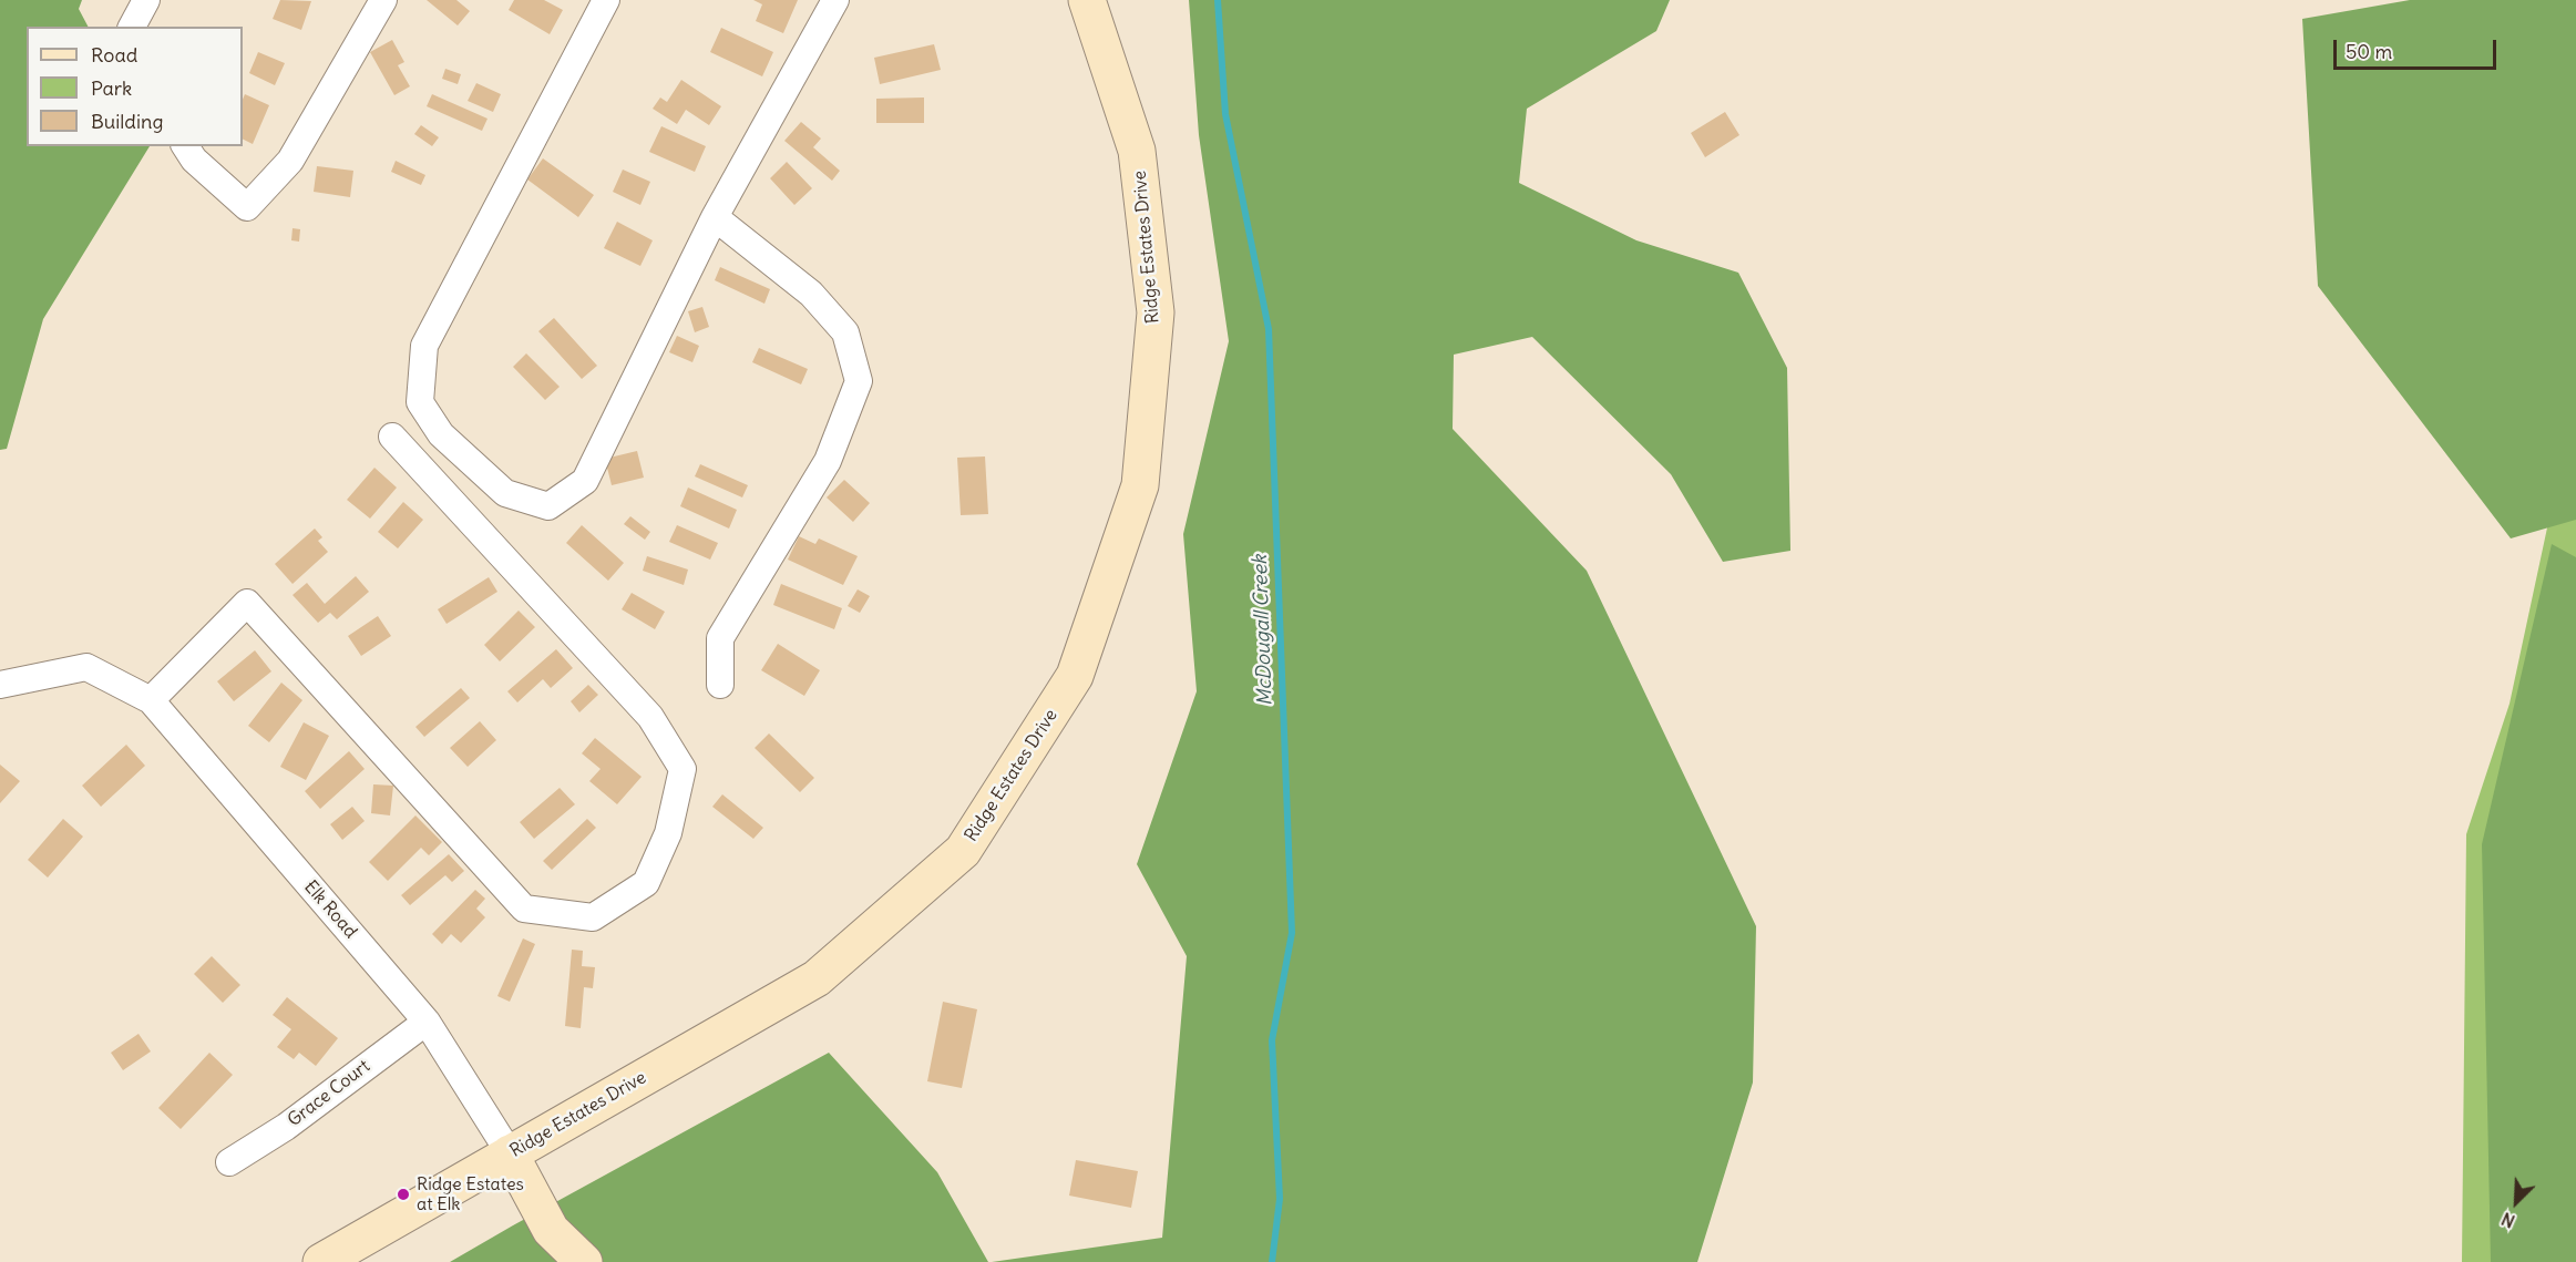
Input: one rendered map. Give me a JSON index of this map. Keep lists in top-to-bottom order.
{
  "streets": {
    "street": ["Ridge Estates Drive", "Elk Road", "Grace Court"]
  },
  "crossings": [
    ["Ridge Estates Drive", "Elk Road"],
    ["Elk Road", "Grace Court"]
  ],
  "water": ["McDougall Creek"],
  "places": ["Ridge Estates at Elk"],
  "legend": ["Road", "Park", "Building"],
  "scale_bar": "50 m",
  "north": "bottom left"
}
